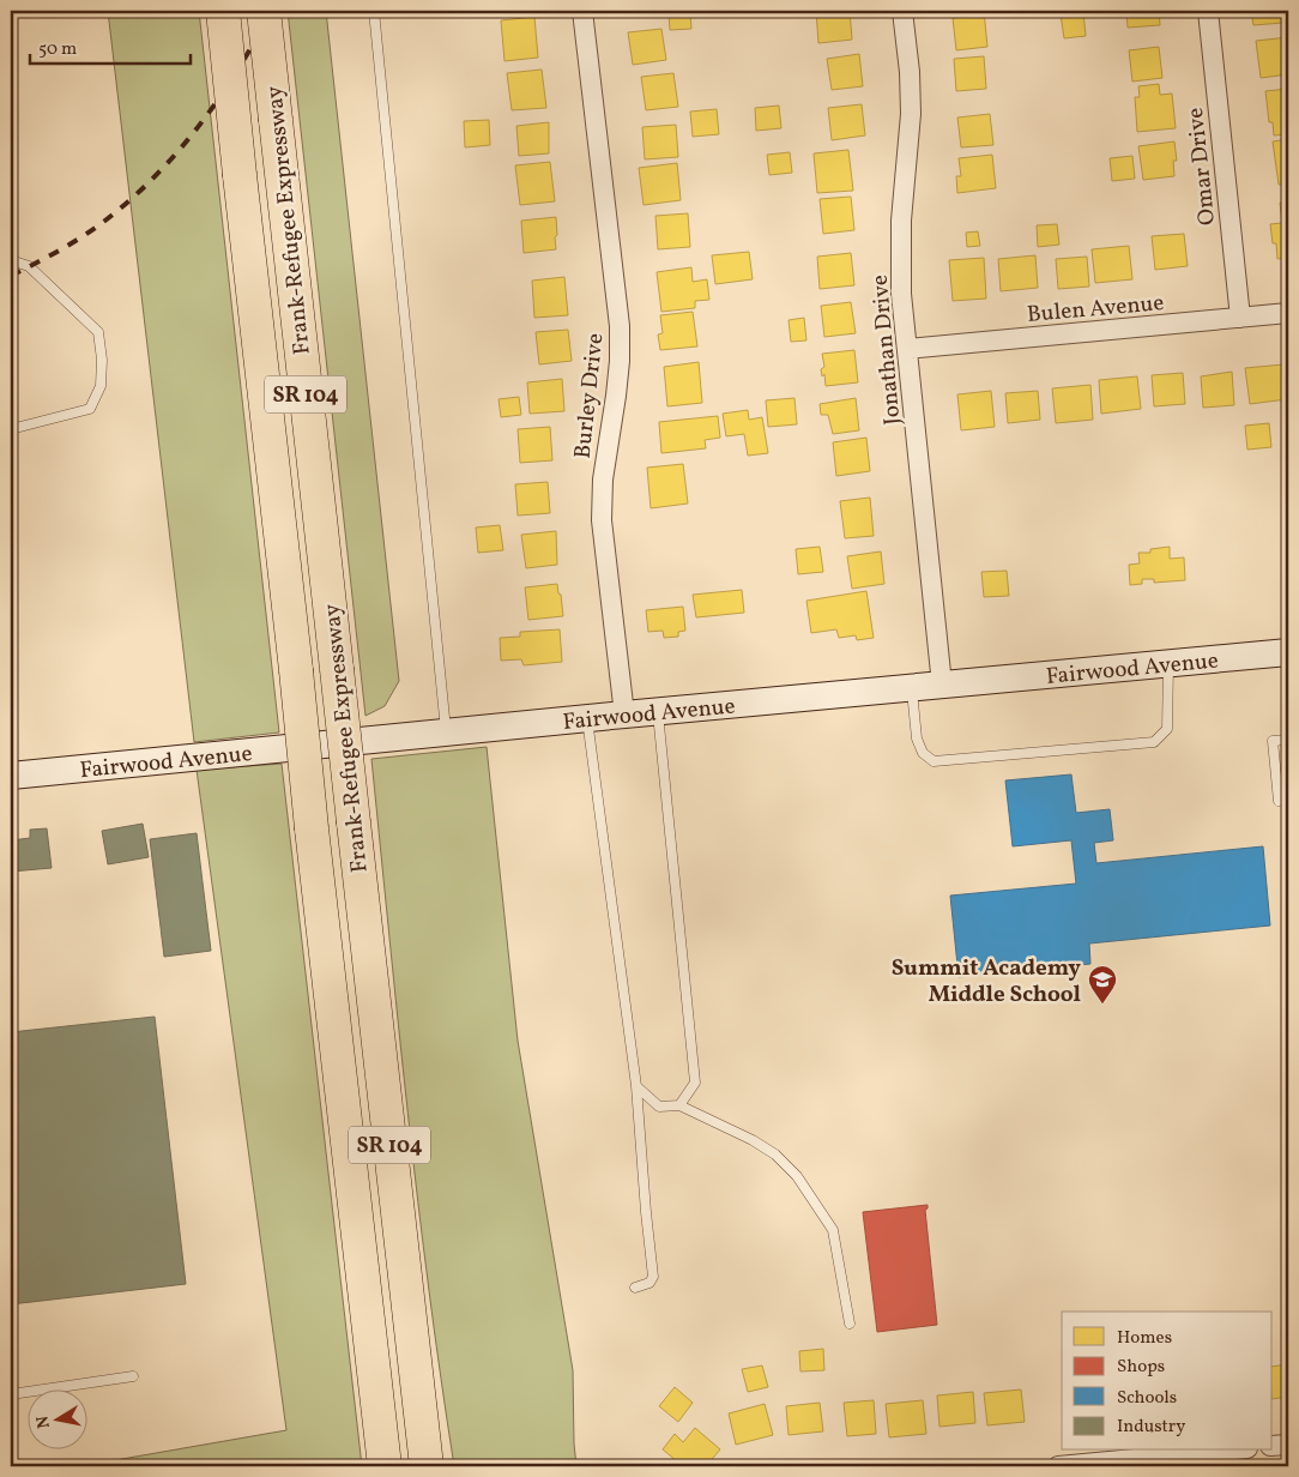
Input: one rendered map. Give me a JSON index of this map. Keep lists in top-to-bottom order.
{
  "streets": {
    "highway": ["Frank-Refugee Expressway", "SR 104"],
    "street": [
      "Omar Drive",
      "Bulen Avenue",
      "Jonathan Drive",
      "Burley Drive",
      "Fairwood Avenue"
    ]
  },
  "crossings": [
    ["Omar Drive", "Bulen Avenue"],
    ["Bulen Avenue", "Jonathan Drive"],
    ["Jonathan Drive", "Fairwood Avenue"],
    ["Burley Drive", "Fairwood Avenue"]
  ],
  "places": {
    "school or university": ["Summit Academy Middle School"]
  },
  "legend": [
    "Homes",
    "Shops",
    "Schools",
    "Industry"
  ],
  "scale_bar": "50 m",
  "north": "left"
}
